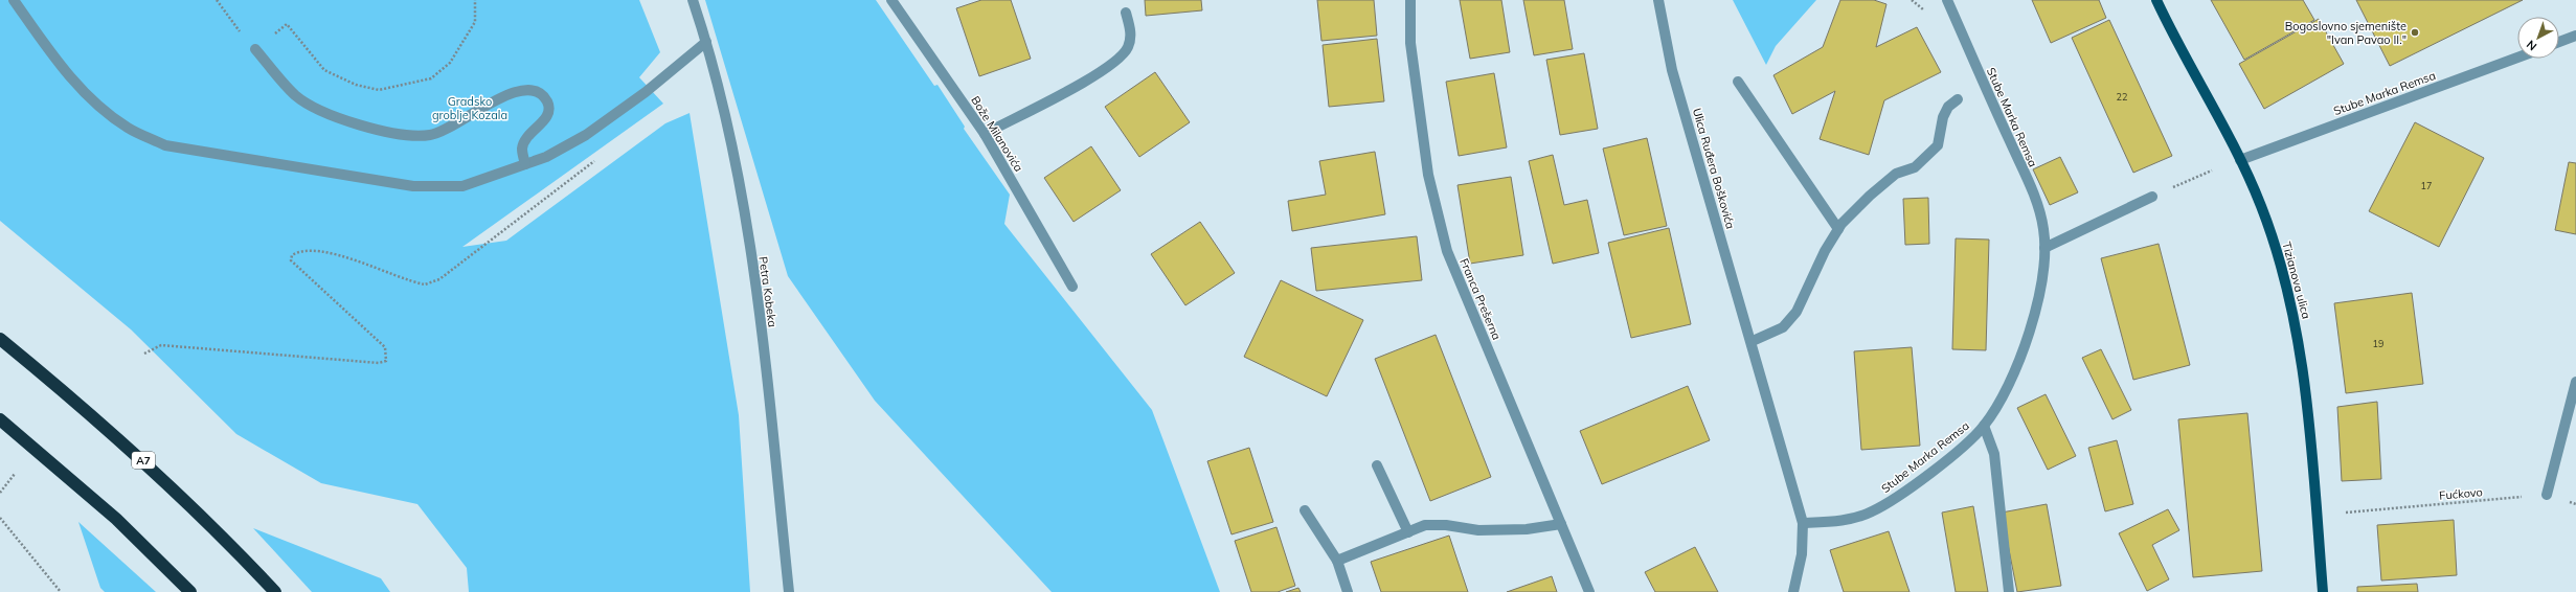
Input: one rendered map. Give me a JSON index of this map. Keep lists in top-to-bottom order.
{
  "streets": {
    "highway": ["A7"],
    "main road": ["Tizianova ulica"],
    "street": [
      "Stube Marka Remsa",
      "Bože Milanovića",
      "Ulica Ruđera Boškovića",
      "Petra Kobeka",
      "Franca Prešerna"
    ],
    "path": ["Fućkovo"]
  },
  "crossings": [
    ["Stube Marka Remsa", "Ulica Ruđera Boškovića"],
    ["Stube Marka Remsa", "Tizianova ulica"]
  ],
  "parks": ["Gradsko groblje Kozala"],
  "places": ["Bogoslovno sjemenište \"Ivan Pavao II.\""],
  "house_numbers": ["22", "17", "19"],
  "north": "bottom left"
}
